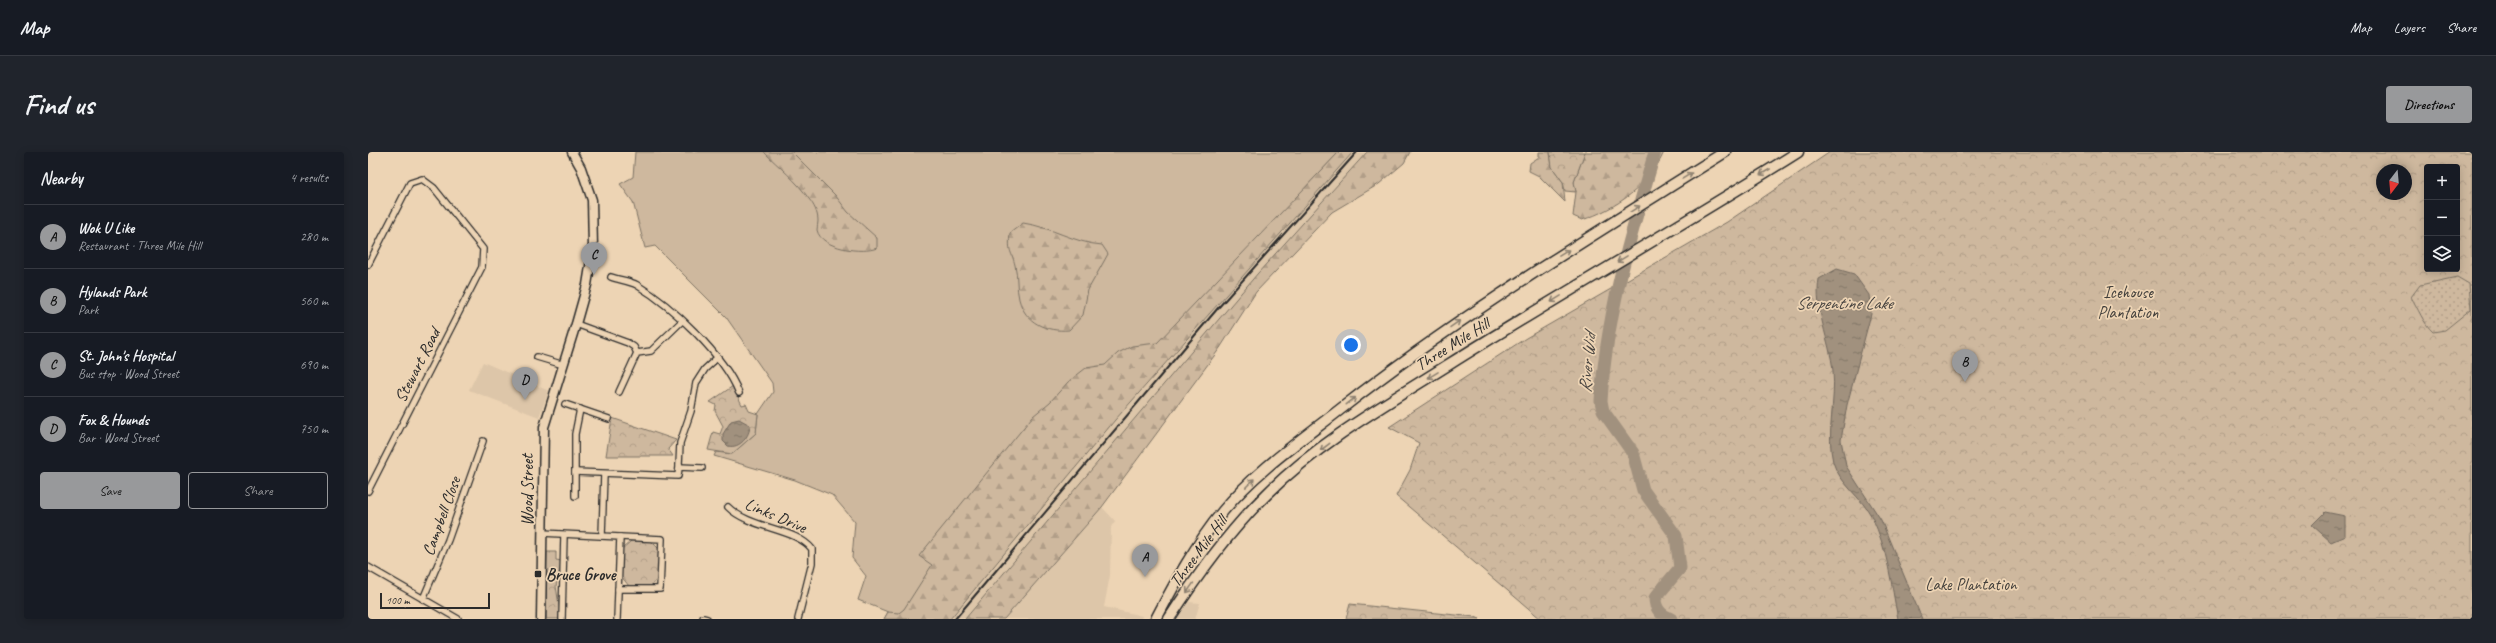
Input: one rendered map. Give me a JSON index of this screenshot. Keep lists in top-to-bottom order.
{
  "streets": {
    "highway": ["Three Mile Hill"],
    "main road": ["Wood Street"],
    "street": ["Stewart Road", "Links Drive", "Campbell Close"]
  },
  "water": ["Serpentine Lake", "River Wid"],
  "parks": ["Icehouse Plantation", "Lake Plantation"],
  "places": {
    "transit": ["Bruce Grove"]
  },
  "scale_bar": "100 m",
  "north": "bottom",
  "page": {
    "header": "Map",
    "nav": ["Map", "Layers", "Share"],
    "buttons": [
      "Directions",
      ["Save", "Share"]
    ],
    "title": "Find us",
    "heading": ["Nearby", "4 results"],
    "map_buttons": ["+", "−"],
    "list": [
      {
        "mark": "A",
        "name": "Wok U Like",
        "note": "Restaurant · Three Mile Hill",
        "value": "280 m"
      },
      {
        "mark": "B",
        "name": "Hylands Park",
        "note": "Park",
        "value": "560 m"
      },
      {
        "mark": "C",
        "name": "St. John's Hospital",
        "note": "Bus stop · Wood Street",
        "value": "690 m"
      },
      {
        "mark": "D",
        "name": "Fox & Hounds",
        "note": "Bar · Wood Street",
        "value": "750 m"
      }
    ],
    "pins": [
      "C",
      "B",
      "D",
      "A"
    ],
    "scale": "100 m"
  }
}
